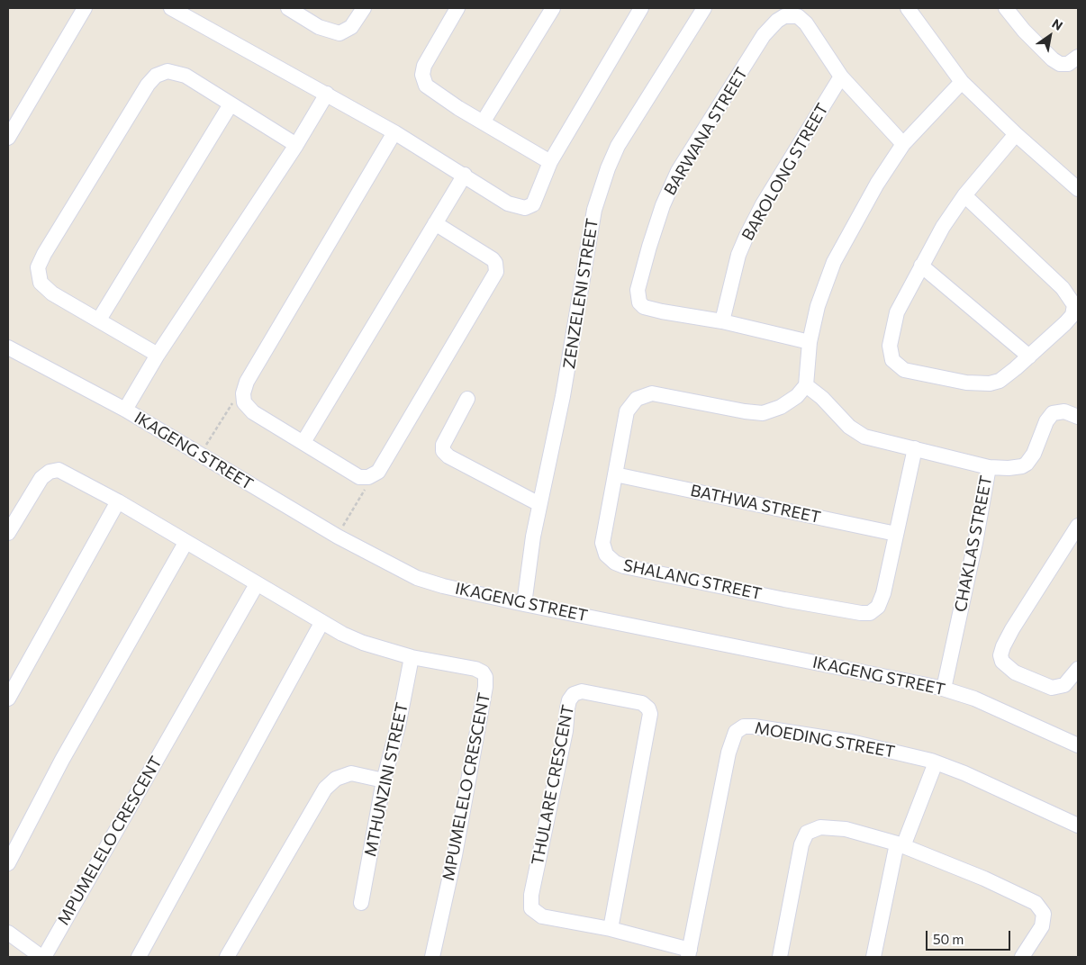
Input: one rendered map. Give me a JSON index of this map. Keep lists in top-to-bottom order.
{
  "streets": {
    "street": [
      "BARWANA STREET",
      "BAROLONG STREET",
      "ZENZELENI STREET",
      "IKAGENG STREET",
      "BATHWA STREET",
      "CHAKLAS STREET",
      "SHALANG STREET",
      "MOEDING STREET",
      "MTHUNZINI STREET",
      "THULARE CRESCENT",
      "MPUMELELO CRESCENT"
    ]
  },
  "crossings": [
    ["BARWANA STREET", "BAROLONG STREET"],
    ["ZENZELENI STREET", "IKAGENG STREET"],
    ["IKAGENG STREET", "CHAKLAS STREET"],
    ["BATHWA STREET", "SHALANG STREET"],
    ["CHAKLAS STREET", "SHALANG STREET"],
    ["MOEDING STREET", "THULARE CRESCENT"],
    ["MTHUNZINI STREET", "MPUMELELO CRESCENT"]
  ],
  "scale_bar": "50 m",
  "north": "top right"
}
